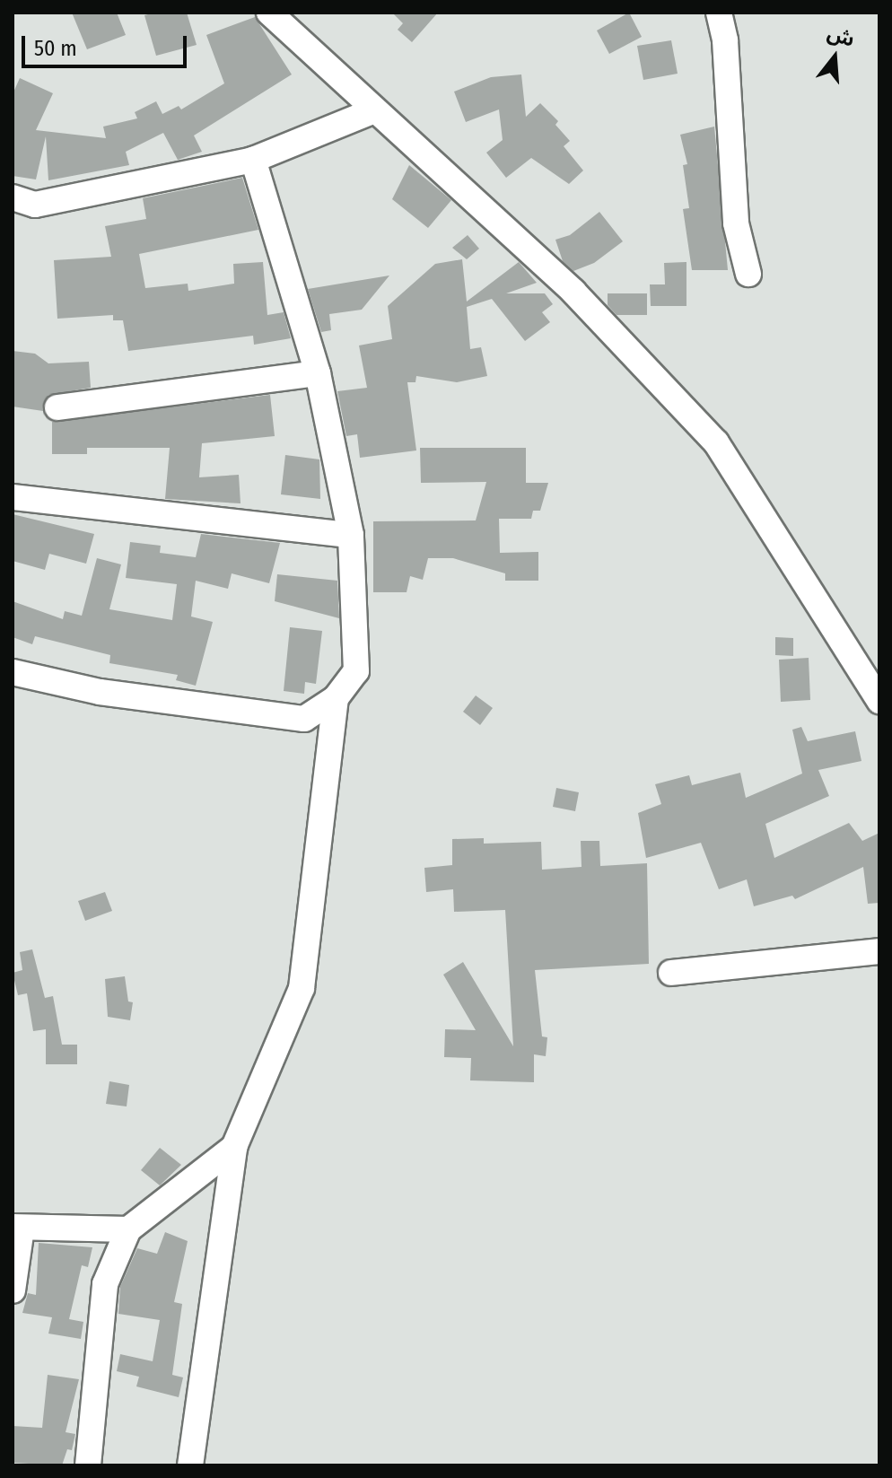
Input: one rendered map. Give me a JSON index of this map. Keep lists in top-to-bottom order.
{
  "scale_bar": "50 m",
  "north": "top"
}
